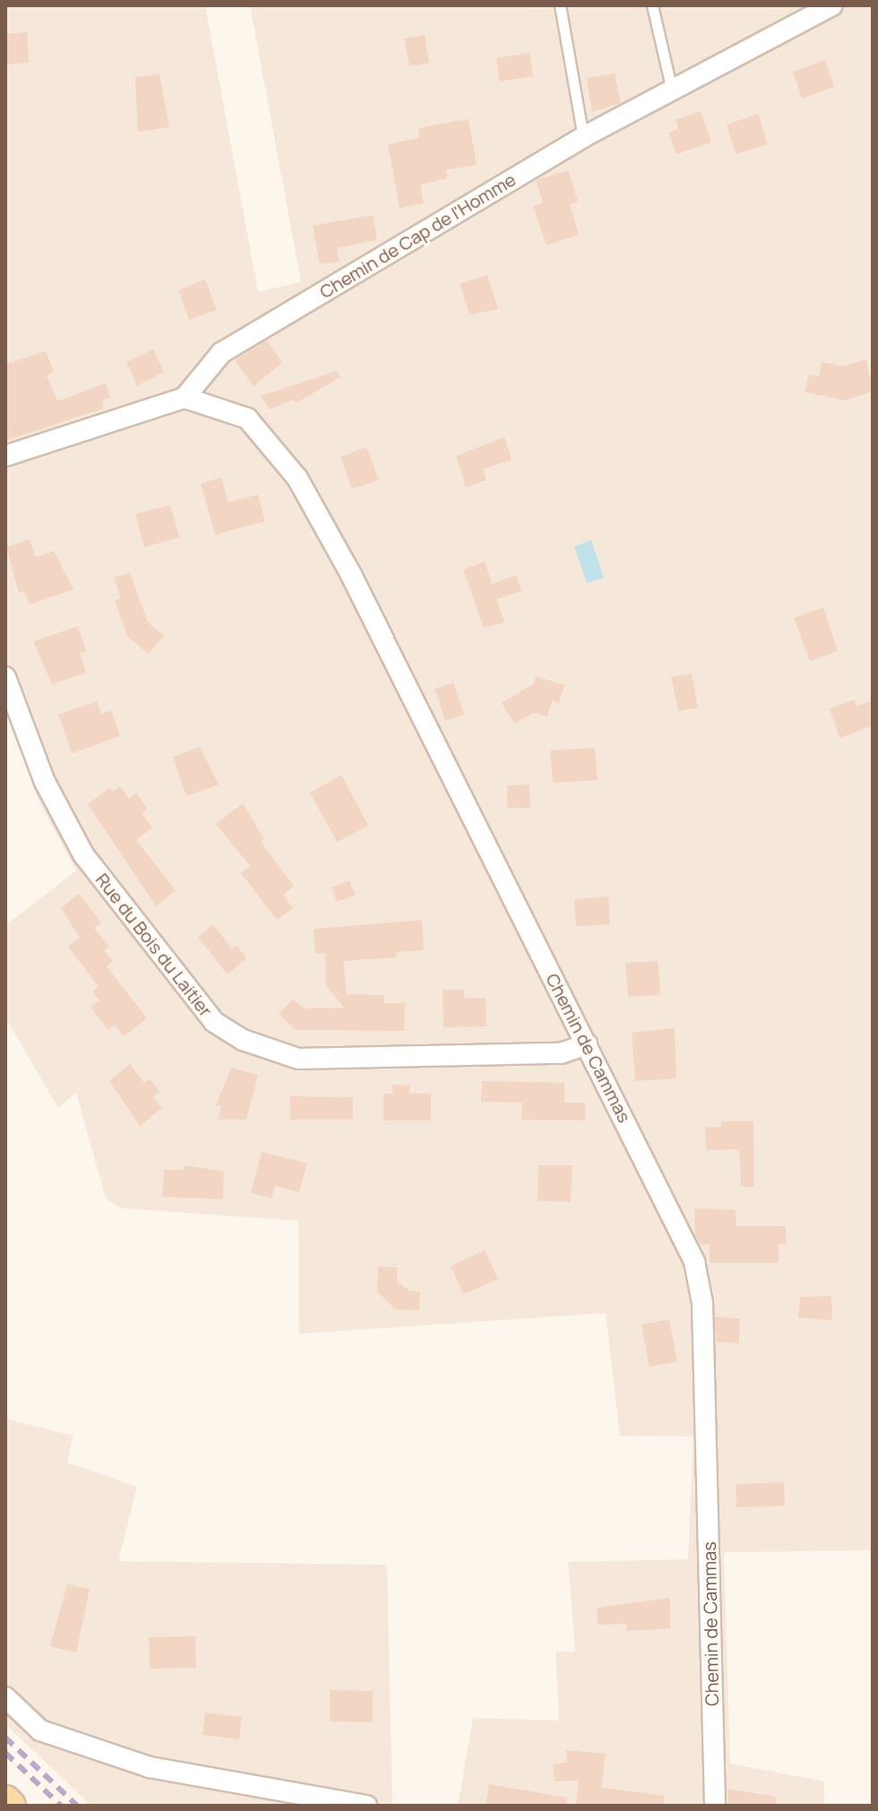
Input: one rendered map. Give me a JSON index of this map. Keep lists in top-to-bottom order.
{
  "streets": {
    "street": ["Chemin de Cap de l'Homme", "Rue du Bois du Laitier", "Chemin de Cammas"]
  },
  "crossings": [
    ["Chemin de Cap de l'Homme", "Chemin de Cammas"],
    ["Rue du Bois du Laitier", "Chemin de Cammas"]
  ]
}
